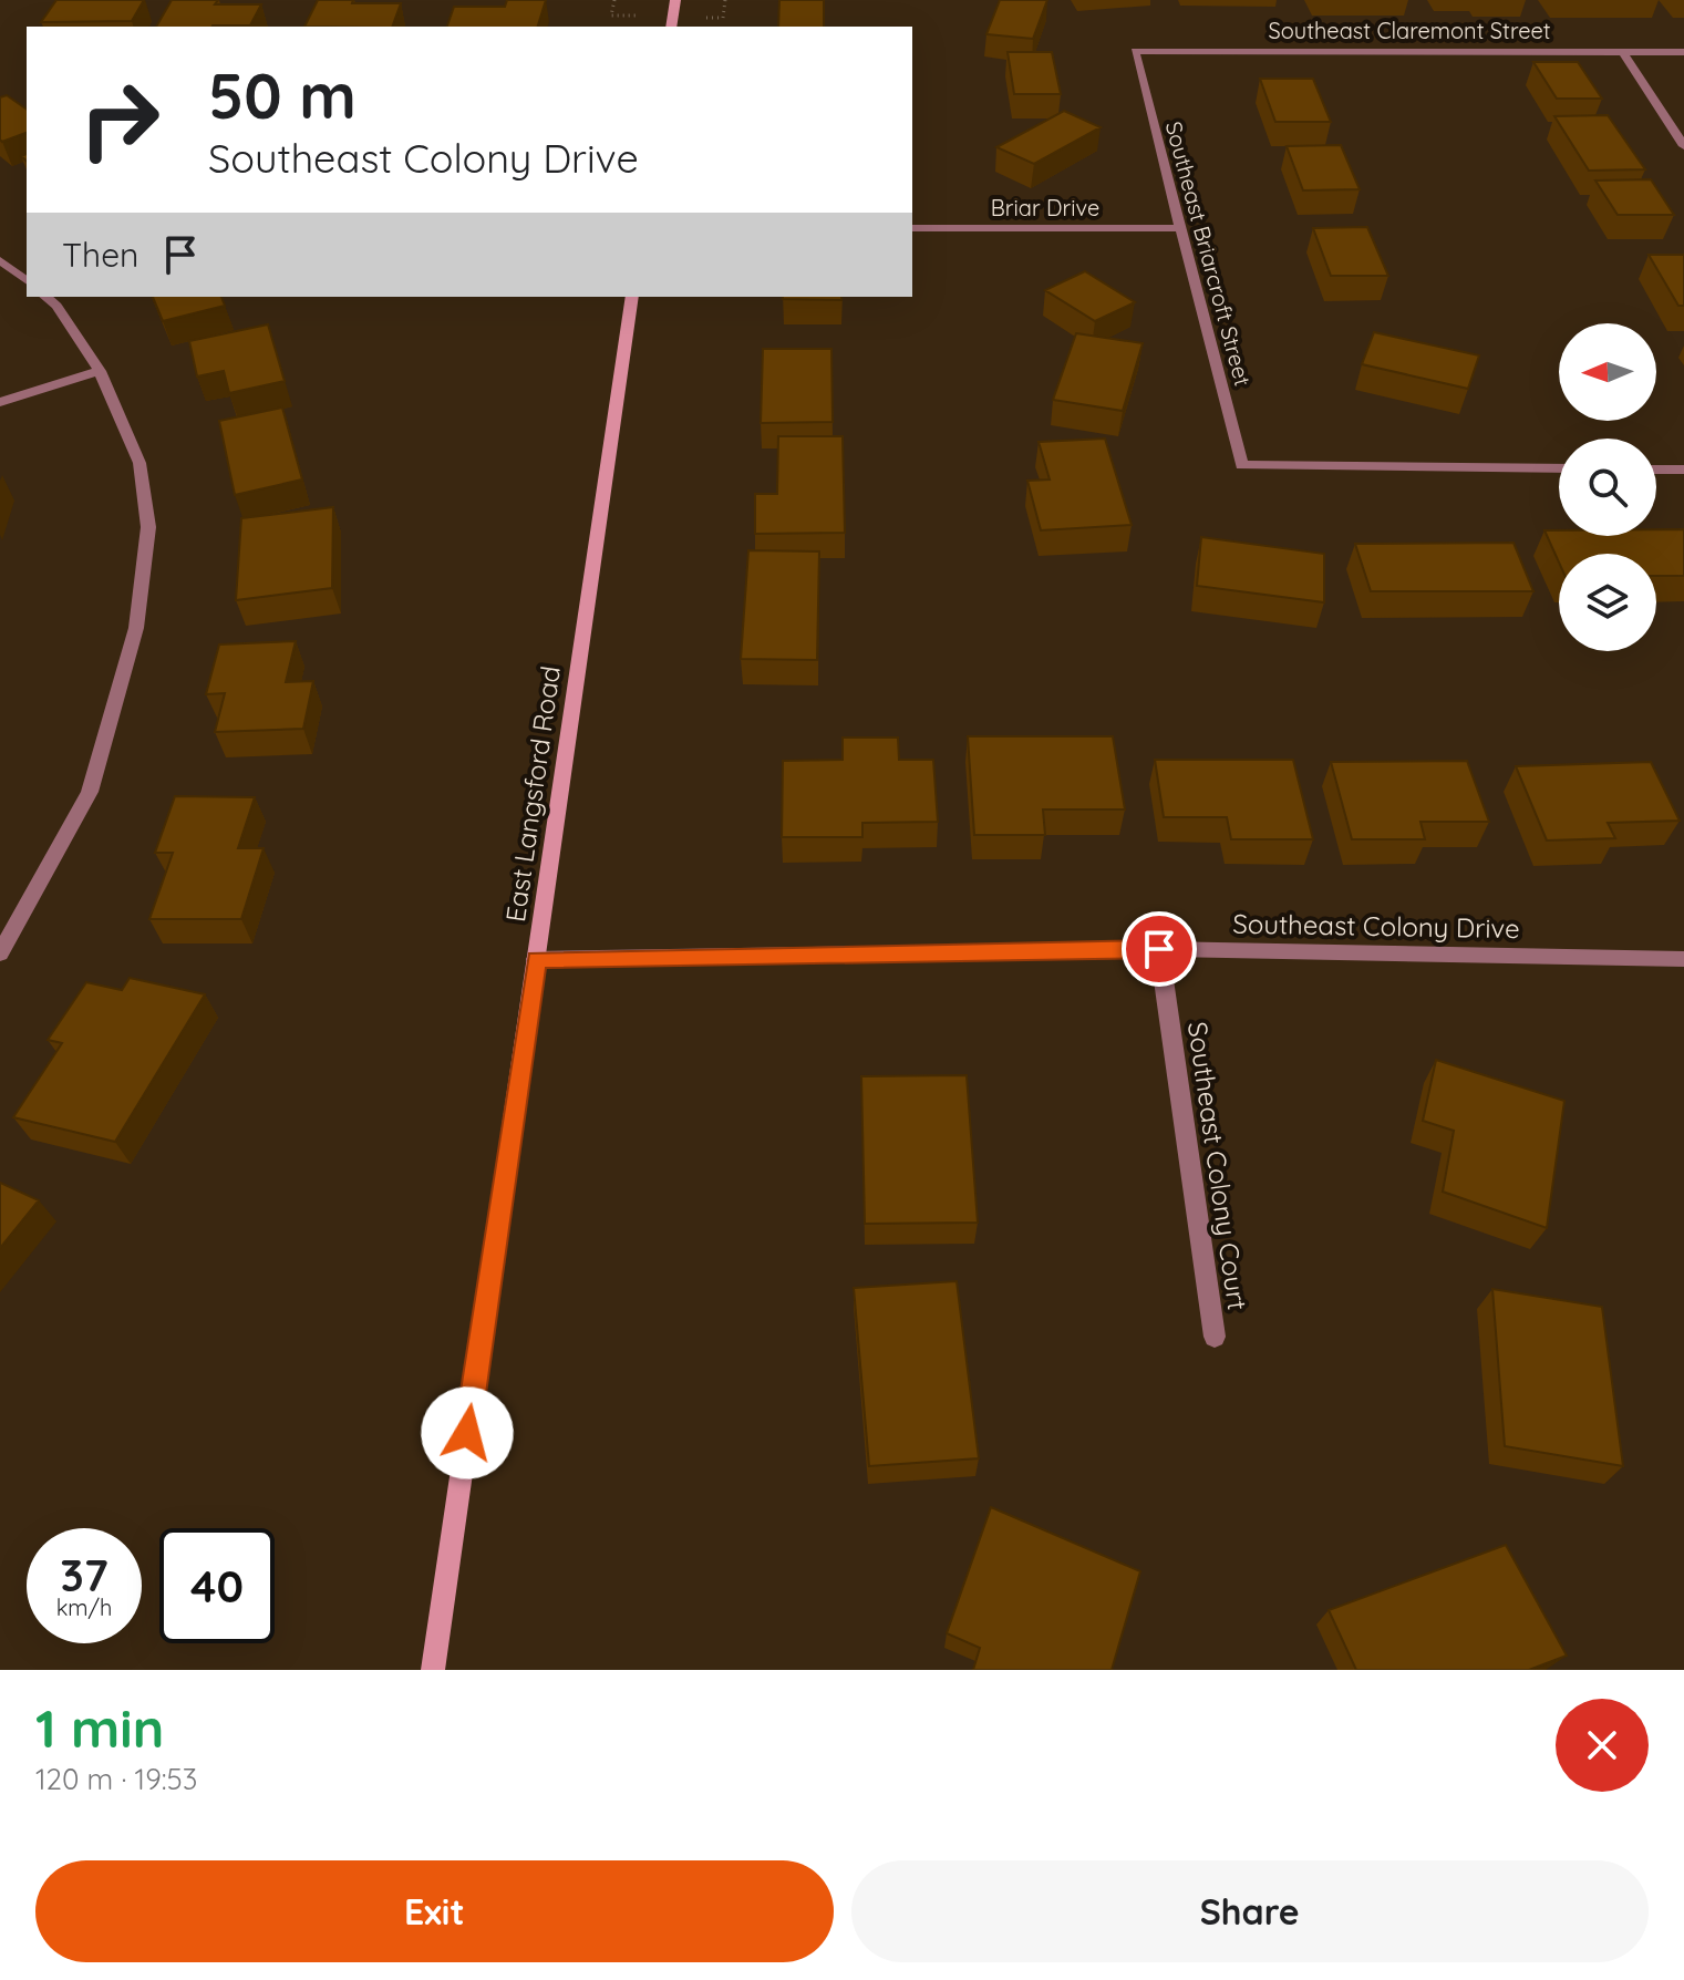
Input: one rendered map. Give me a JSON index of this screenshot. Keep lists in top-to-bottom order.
{
  "streets": {
    "street": [
      "Southeast Claremont Street",
      "Briar Drive",
      "Southeast Briarcroft Street",
      "East Langsford Road",
      "Southeast Colony Drive",
      "Southeast Colony Court"
    ]
  },
  "crossings": [
    ["Southeast Claremont Street", "Southeast Briarcroft Street"],
    ["Briar Drive", "Southeast Briarcroft Street"],
    ["East Langsford Road", "Southeast Colony Drive"],
    ["Southeast Colony Drive", "Southeast Colony Court"]
  ],
  "north": "left",
  "page": {
    "turn": ["50 m", "Southeast Colony Drive"],
    "then": "Then",
    "speed": "37 km/h",
    "limit": "40",
    "heading": ["1 min", "120 m · 19:53"],
    "buttons": ["Exit", "Share"]
  }
}
